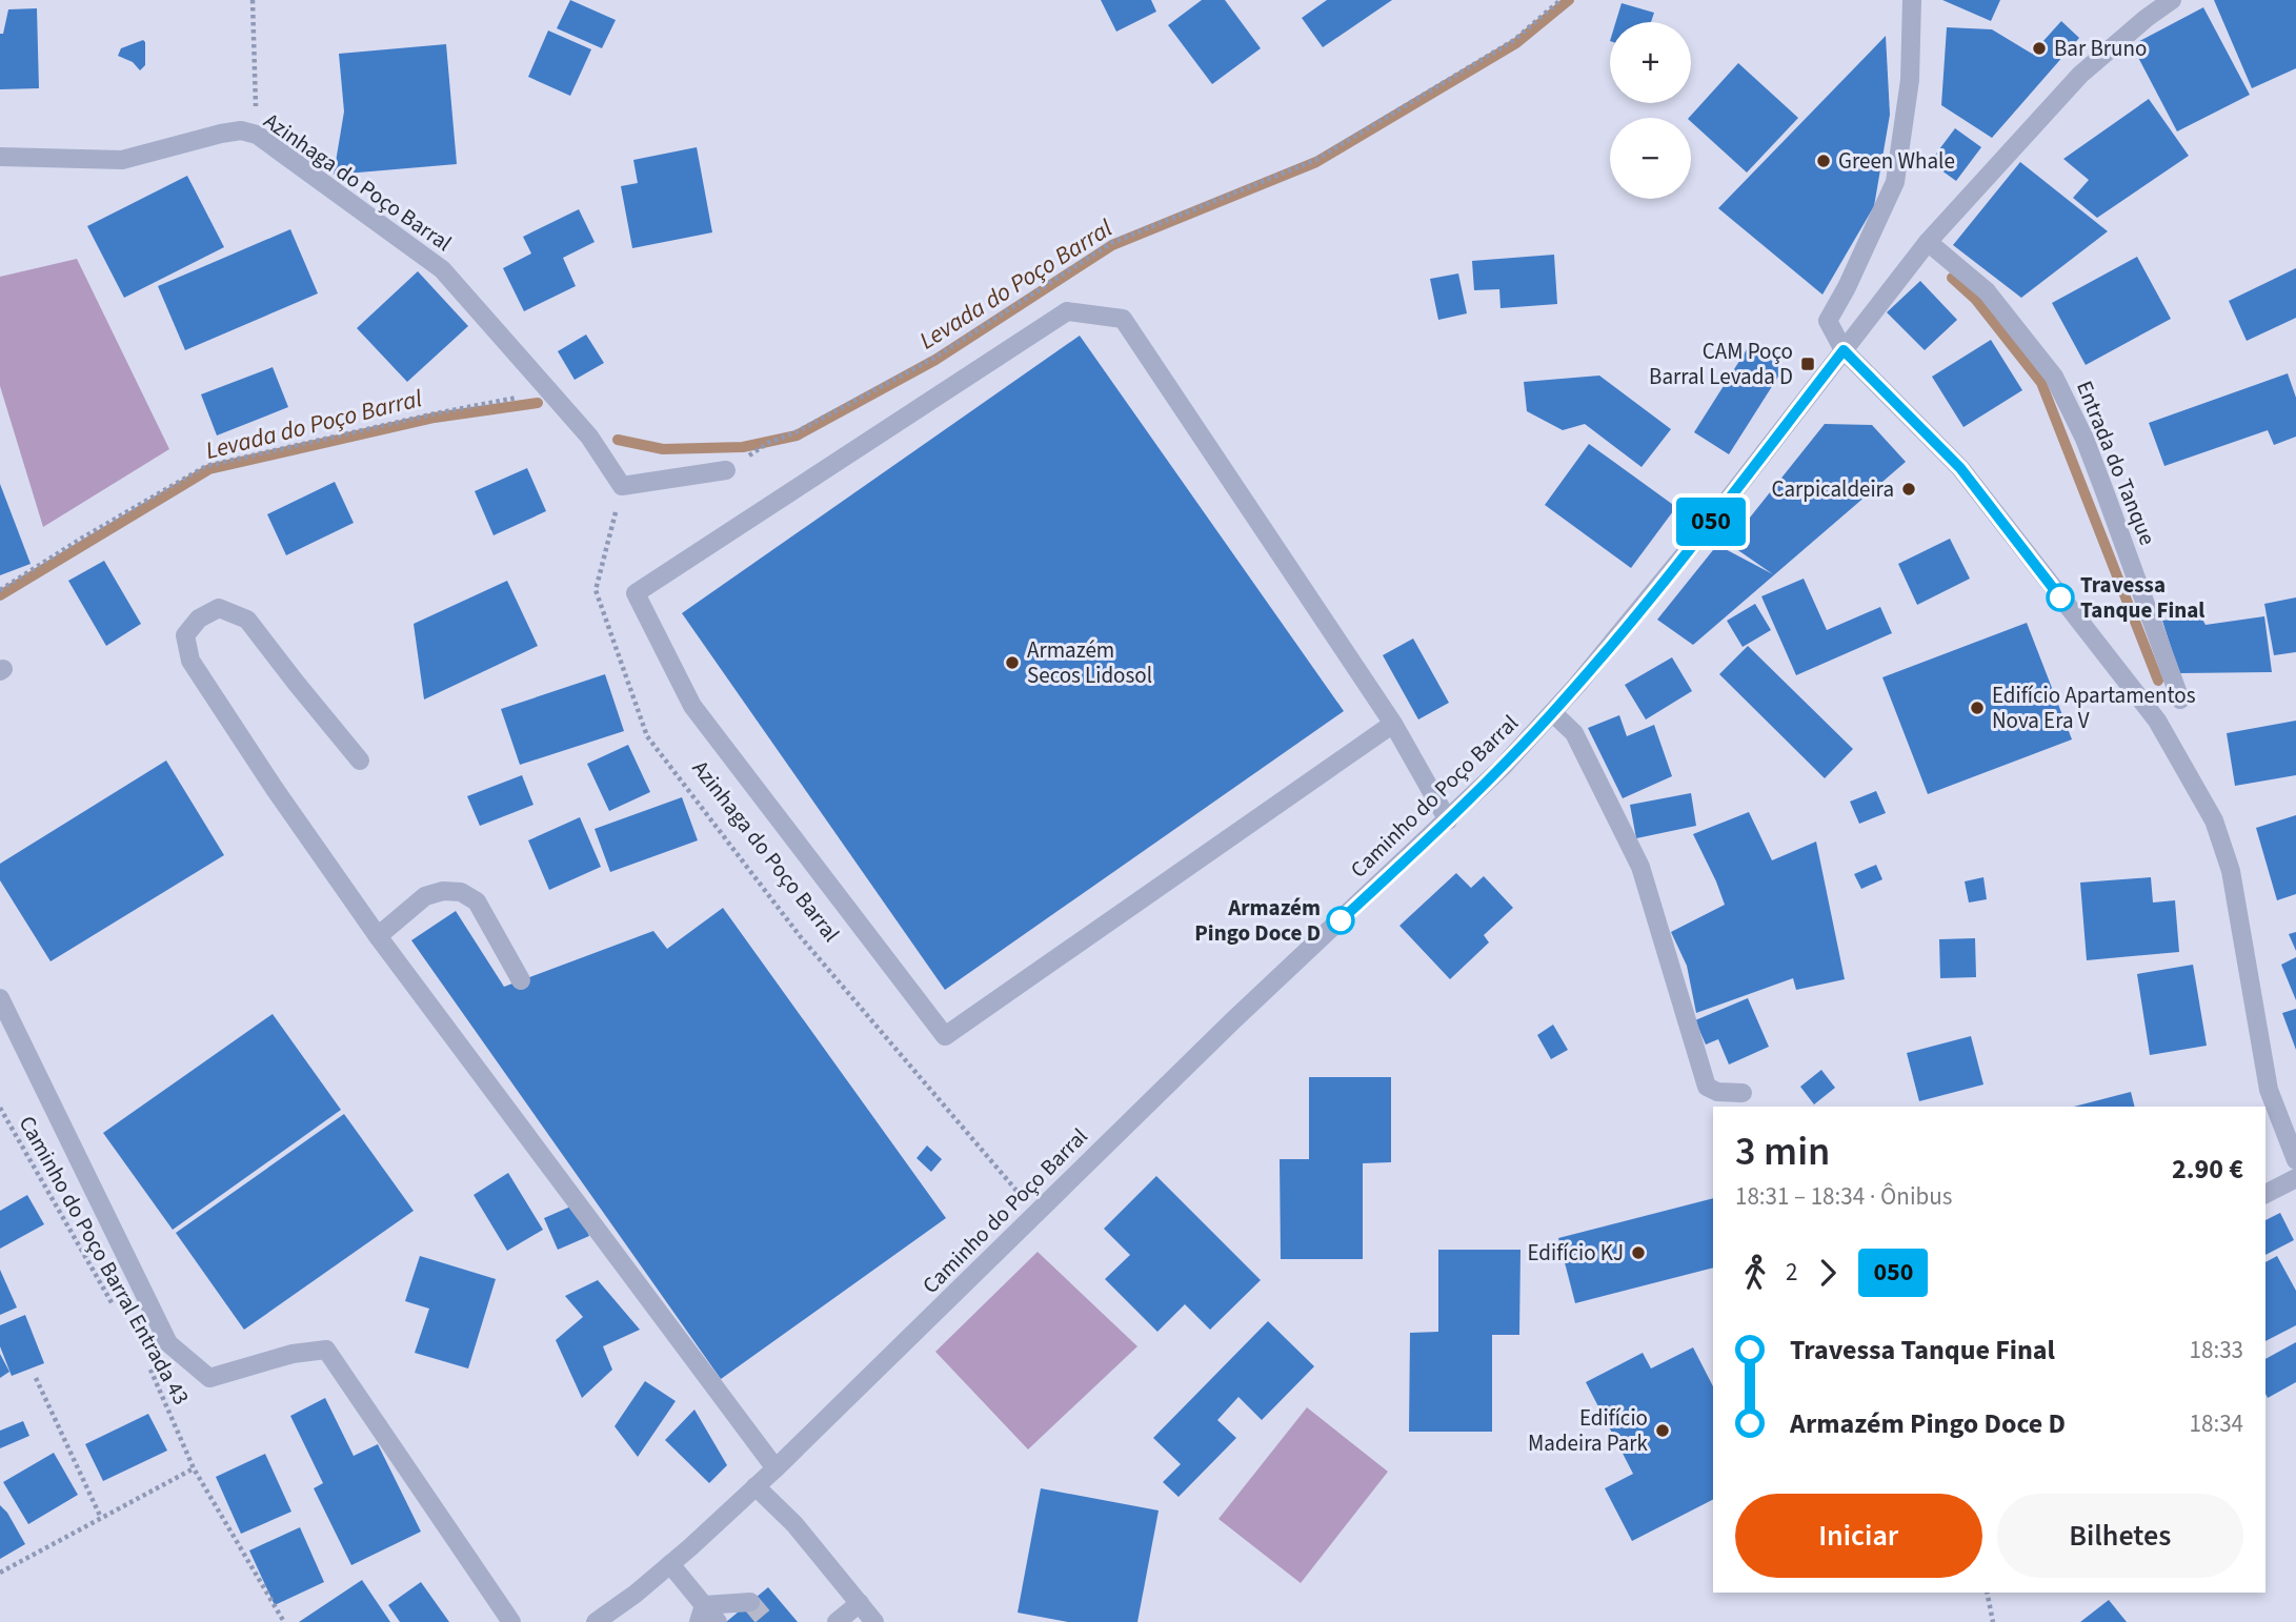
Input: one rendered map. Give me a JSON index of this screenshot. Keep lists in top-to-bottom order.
{
  "streets": {
    "street": ["Azinhaga do Poço Barral", "Entrada do Tanque", "Caminho do Poço Barral"],
    "path": ["Caminho do Poço Barral Entrada 43"]
  },
  "crossings": [
    ["Entrada do Tanque", "Caminho do Poço Barral"]
  ],
  "water": ["Levada do Poço Barral"],
  "places": {
    "other": [
      "Bar Bruno",
      "Green Whale",
      "Carpicaldeira",
      "Travessa Tanque Final",
      "Armazém Secos Lidosol",
      "Edifício Apartamentos Nova Era V",
      "Armazém Pingo Doce D",
      "Edifício KJ",
      "Edifício Madeira Park"
    ],
    "transit": ["CAM Poço Barral Levada D"]
  },
  "lines": ["bus line 050"],
  "page": {
    "on_map": "050",
    "map_buttons": ["+", "−"],
    "heading": ["3 min", "18:31 – 18:34 · Ônibus", "2.90 €"],
    "legs": ["2", "050"],
    "list": [
      {
        "name": "Travessa Tanque Final",
        "value": "18:33"
      },
      {
        "name": "Armazém Pingo Doce D",
        "value": "18:34"
      }
    ],
    "buttons": ["Iniciar", "Bilhetes"]
  }
}
